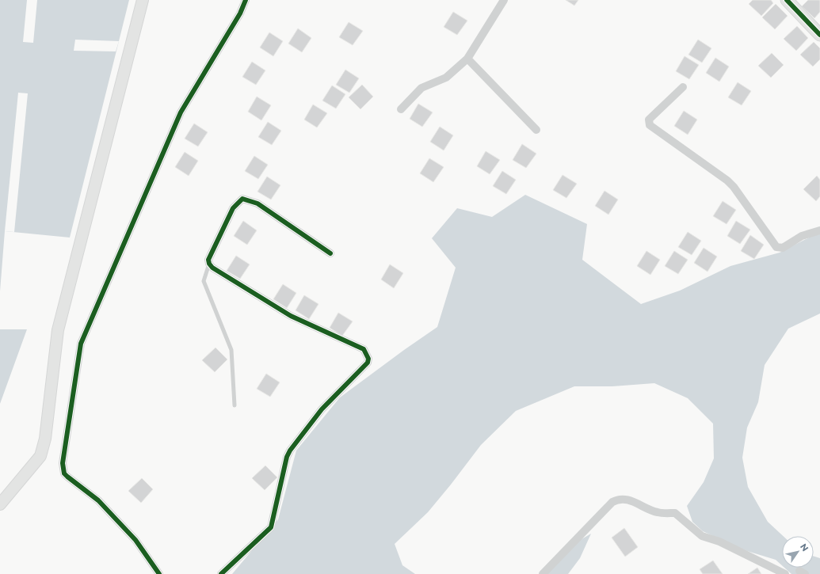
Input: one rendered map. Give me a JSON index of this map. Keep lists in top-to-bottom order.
{
  "north": "top right"
}
